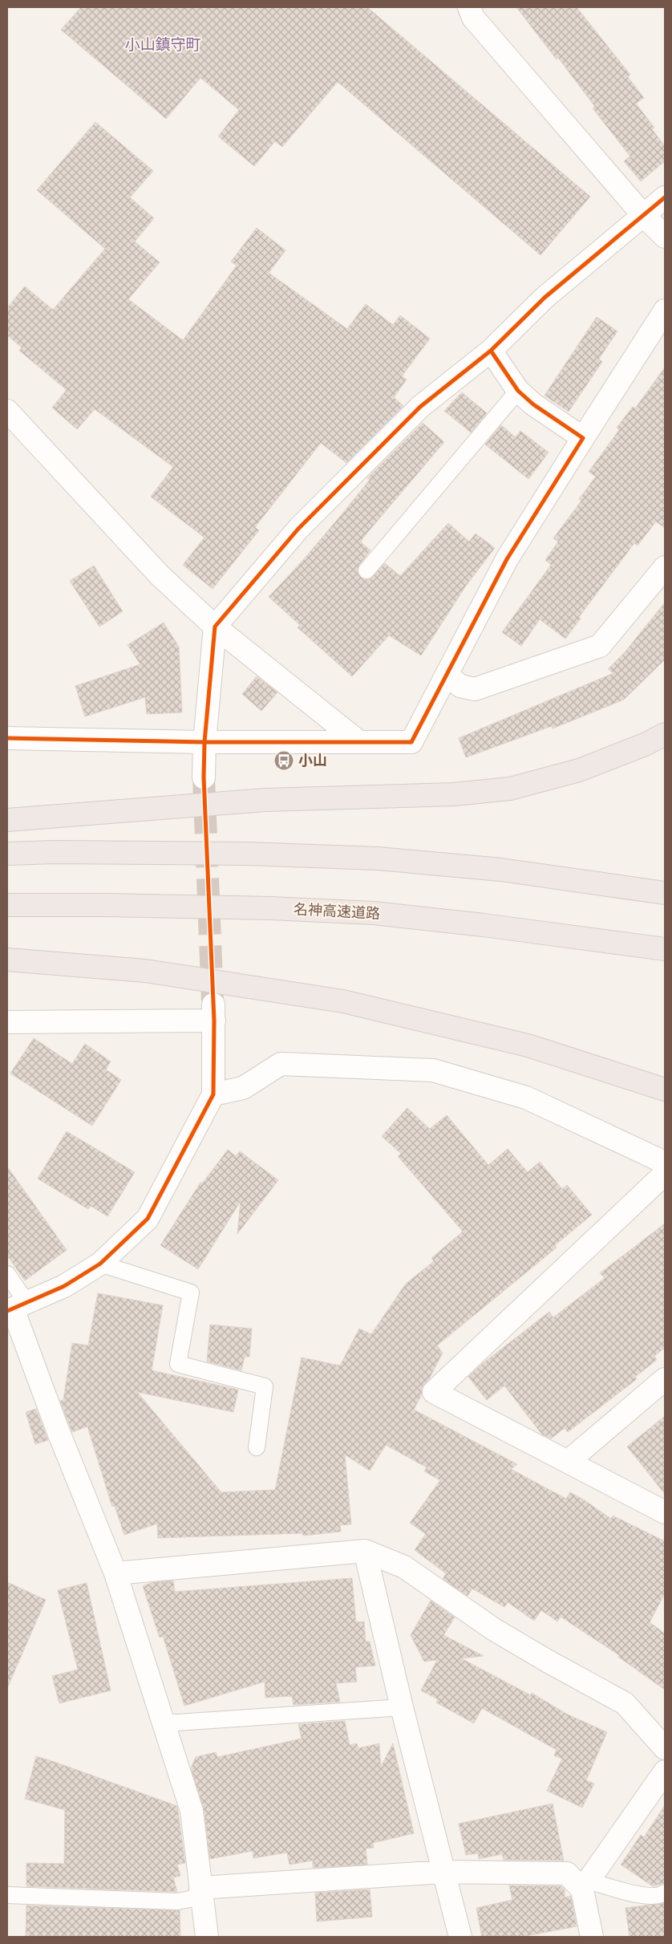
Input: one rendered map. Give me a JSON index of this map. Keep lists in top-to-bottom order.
{
  "streets": {
    "highway": ["名神高速道路"]
  },
  "districts": ["小山鎮守町"],
  "places": {
    "bus stop": ["小山"]
  }
}
